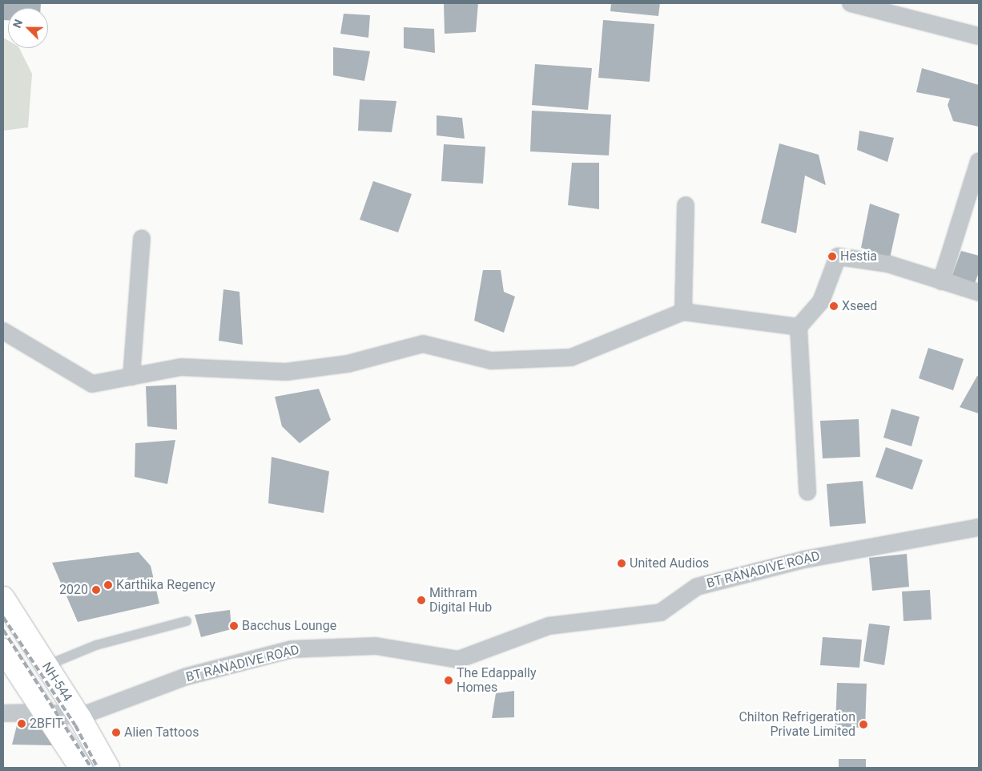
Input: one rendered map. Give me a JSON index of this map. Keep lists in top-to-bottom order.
{
  "streets": {
    "main road": ["NH-544"],
    "street": ["BT RANADIVE ROAD"]
  },
  "crossings": [
    ["BT RANADIVE ROAD", "NH-544"]
  ],
  "places": [
    "Hestia",
    "Xseed",
    "United Audios",
    "Karthika Regency",
    "2020",
    "Mithram Digital Hub",
    "Bacchus Lounge",
    "The Edappally Homes",
    "2BFIT",
    "Chilton Refrigeration Private Limited",
    "Alien Tattoos"
  ],
  "north": "top left"
}
